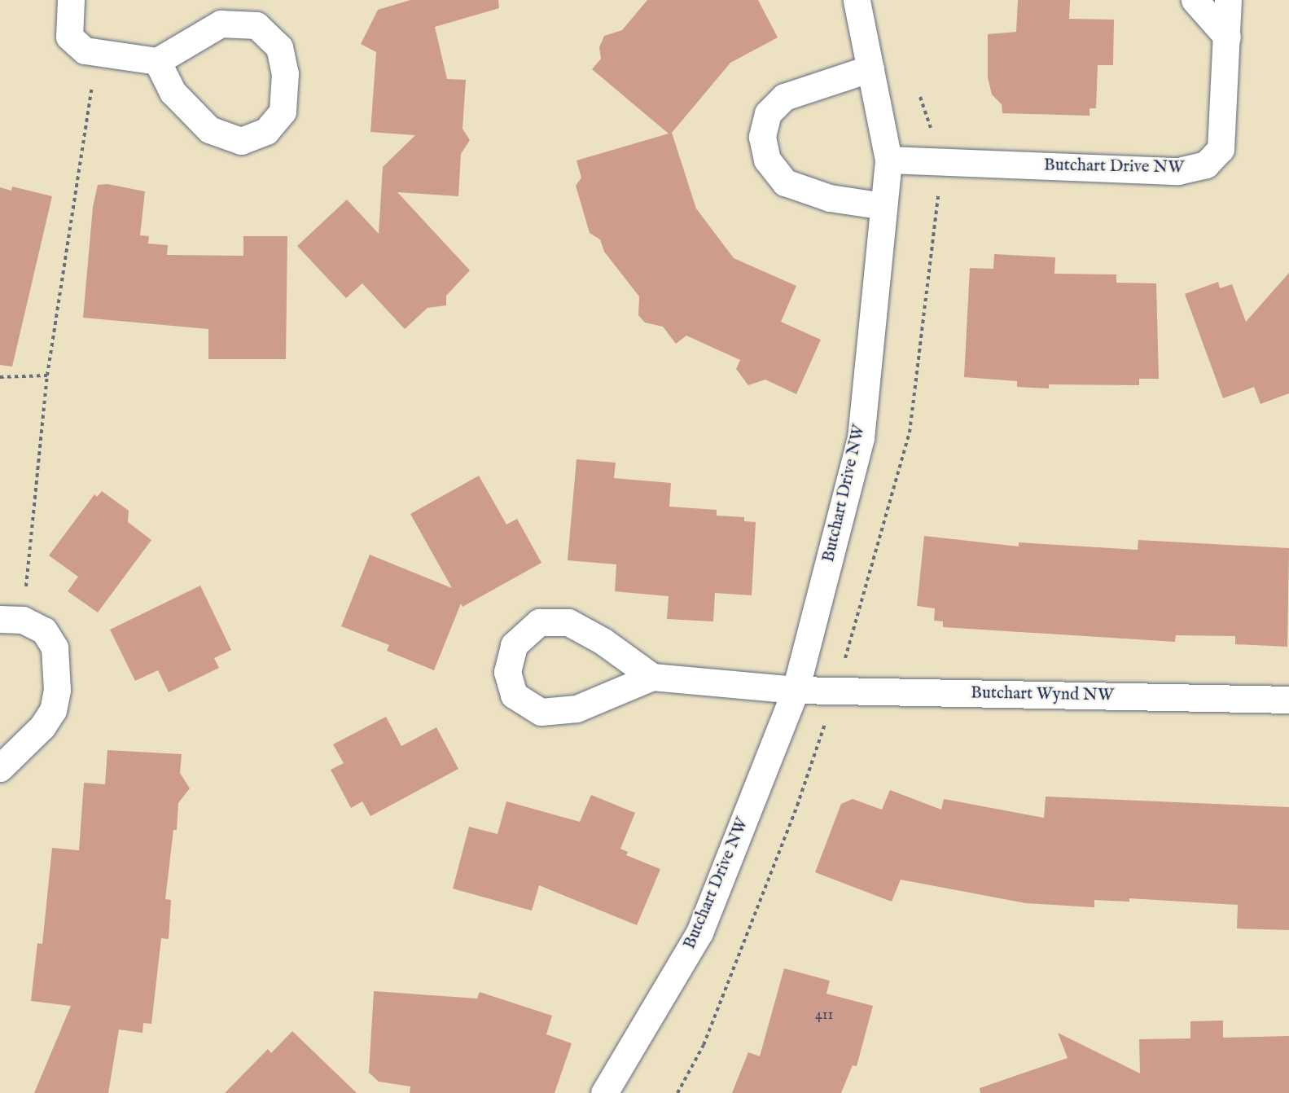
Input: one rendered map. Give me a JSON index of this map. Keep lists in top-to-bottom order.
{
  "streets": {
    "street": ["Butchart Drive NW", "Butchart Wynd NW"]
  },
  "crossings": [
    ["Butchart Drive NW", "Butchart Wynd NW"]
  ],
  "house_numbers": ["411"]
}
